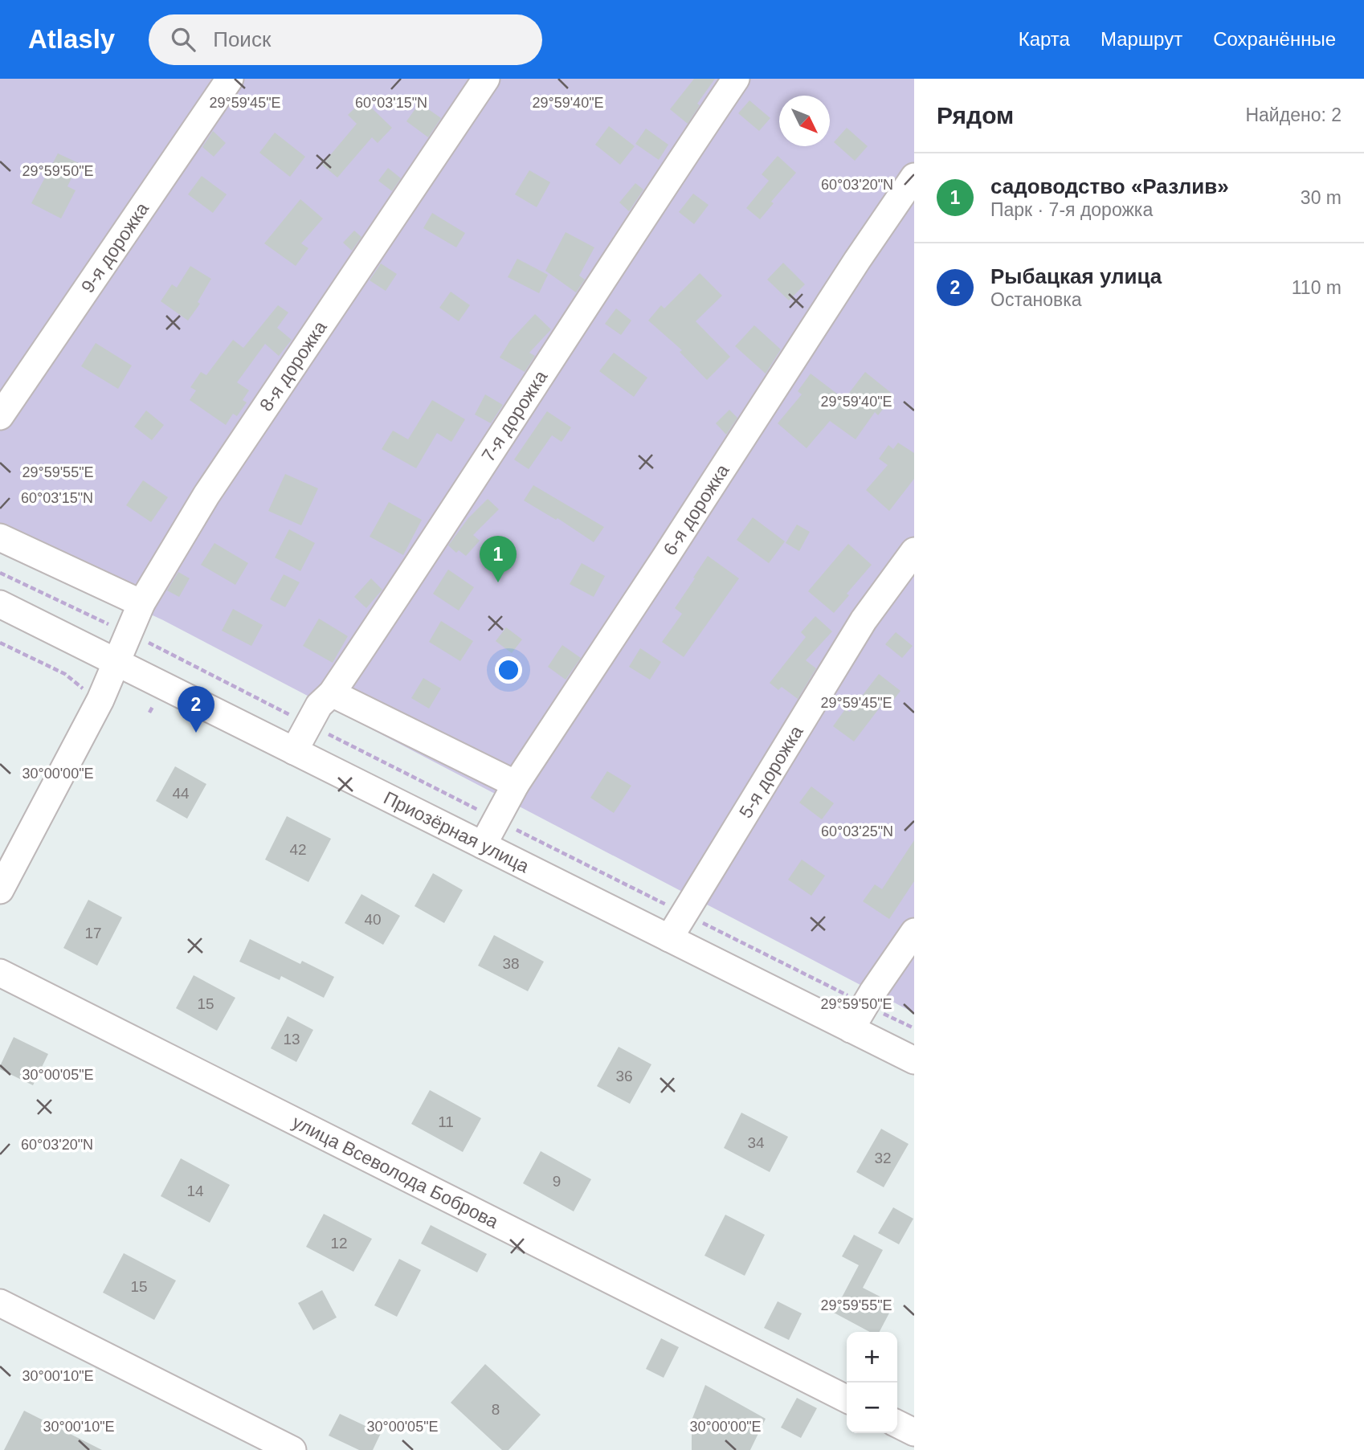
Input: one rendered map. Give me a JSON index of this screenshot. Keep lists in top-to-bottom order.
{
  "streets": {
    "street": [
      "9-я дорожка",
      "8-я дорожка",
      "7-я дорожка",
      "6-я дорожка",
      "5-я дорожка",
      "Приозёрная улица",
      "улица Всеволода Боброва"
    ]
  },
  "crossings": [
    ["8-я дорожка", "Приозёрная улица"],
    ["7-я дорожка", "Приозёрная улица"],
    ["6-я дорожка", "Приозёрная улица"],
    ["5-я дорожка", "Приозёрная улица"]
  ],
  "house_numbers": [
    "44",
    "42",
    "40",
    "17",
    "38",
    "15",
    "13",
    "36",
    "11",
    "34",
    "32",
    "9",
    "14",
    "12",
    "15",
    "8"
  ],
  "north": "bottom right",
  "page": {
    "header": "Atlasly",
    "search": "Поиск",
    "nav": ["Карта", "Маршрут", "Сохранённые"],
    "heading": ["Рядом", "Найдено: 2"],
    "list": [
      {
        "mark": "1",
        "name": "садоводство «Разлив»",
        "note": "Парк · 7-я дорожка",
        "value": "30 m"
      },
      {
        "mark": "2",
        "name": "Рыбацкая улица",
        "note": "Остановка",
        "value": "110 m"
      }
    ],
    "pins": ["1", "2"],
    "map_buttons": ["+", "−"]
  },
  "coordinates": [
    "29°59'45\"E",
    "29°59'40\"E",
    "60°03'15\"N",
    "29°59'50\"E",
    "60°03'20\"N",
    "29°59'55\"E",
    "30°00'00\"E",
    "60°03'25\"N",
    "30°00'05\"E",
    "30°00'10\"E"
  ]
}
